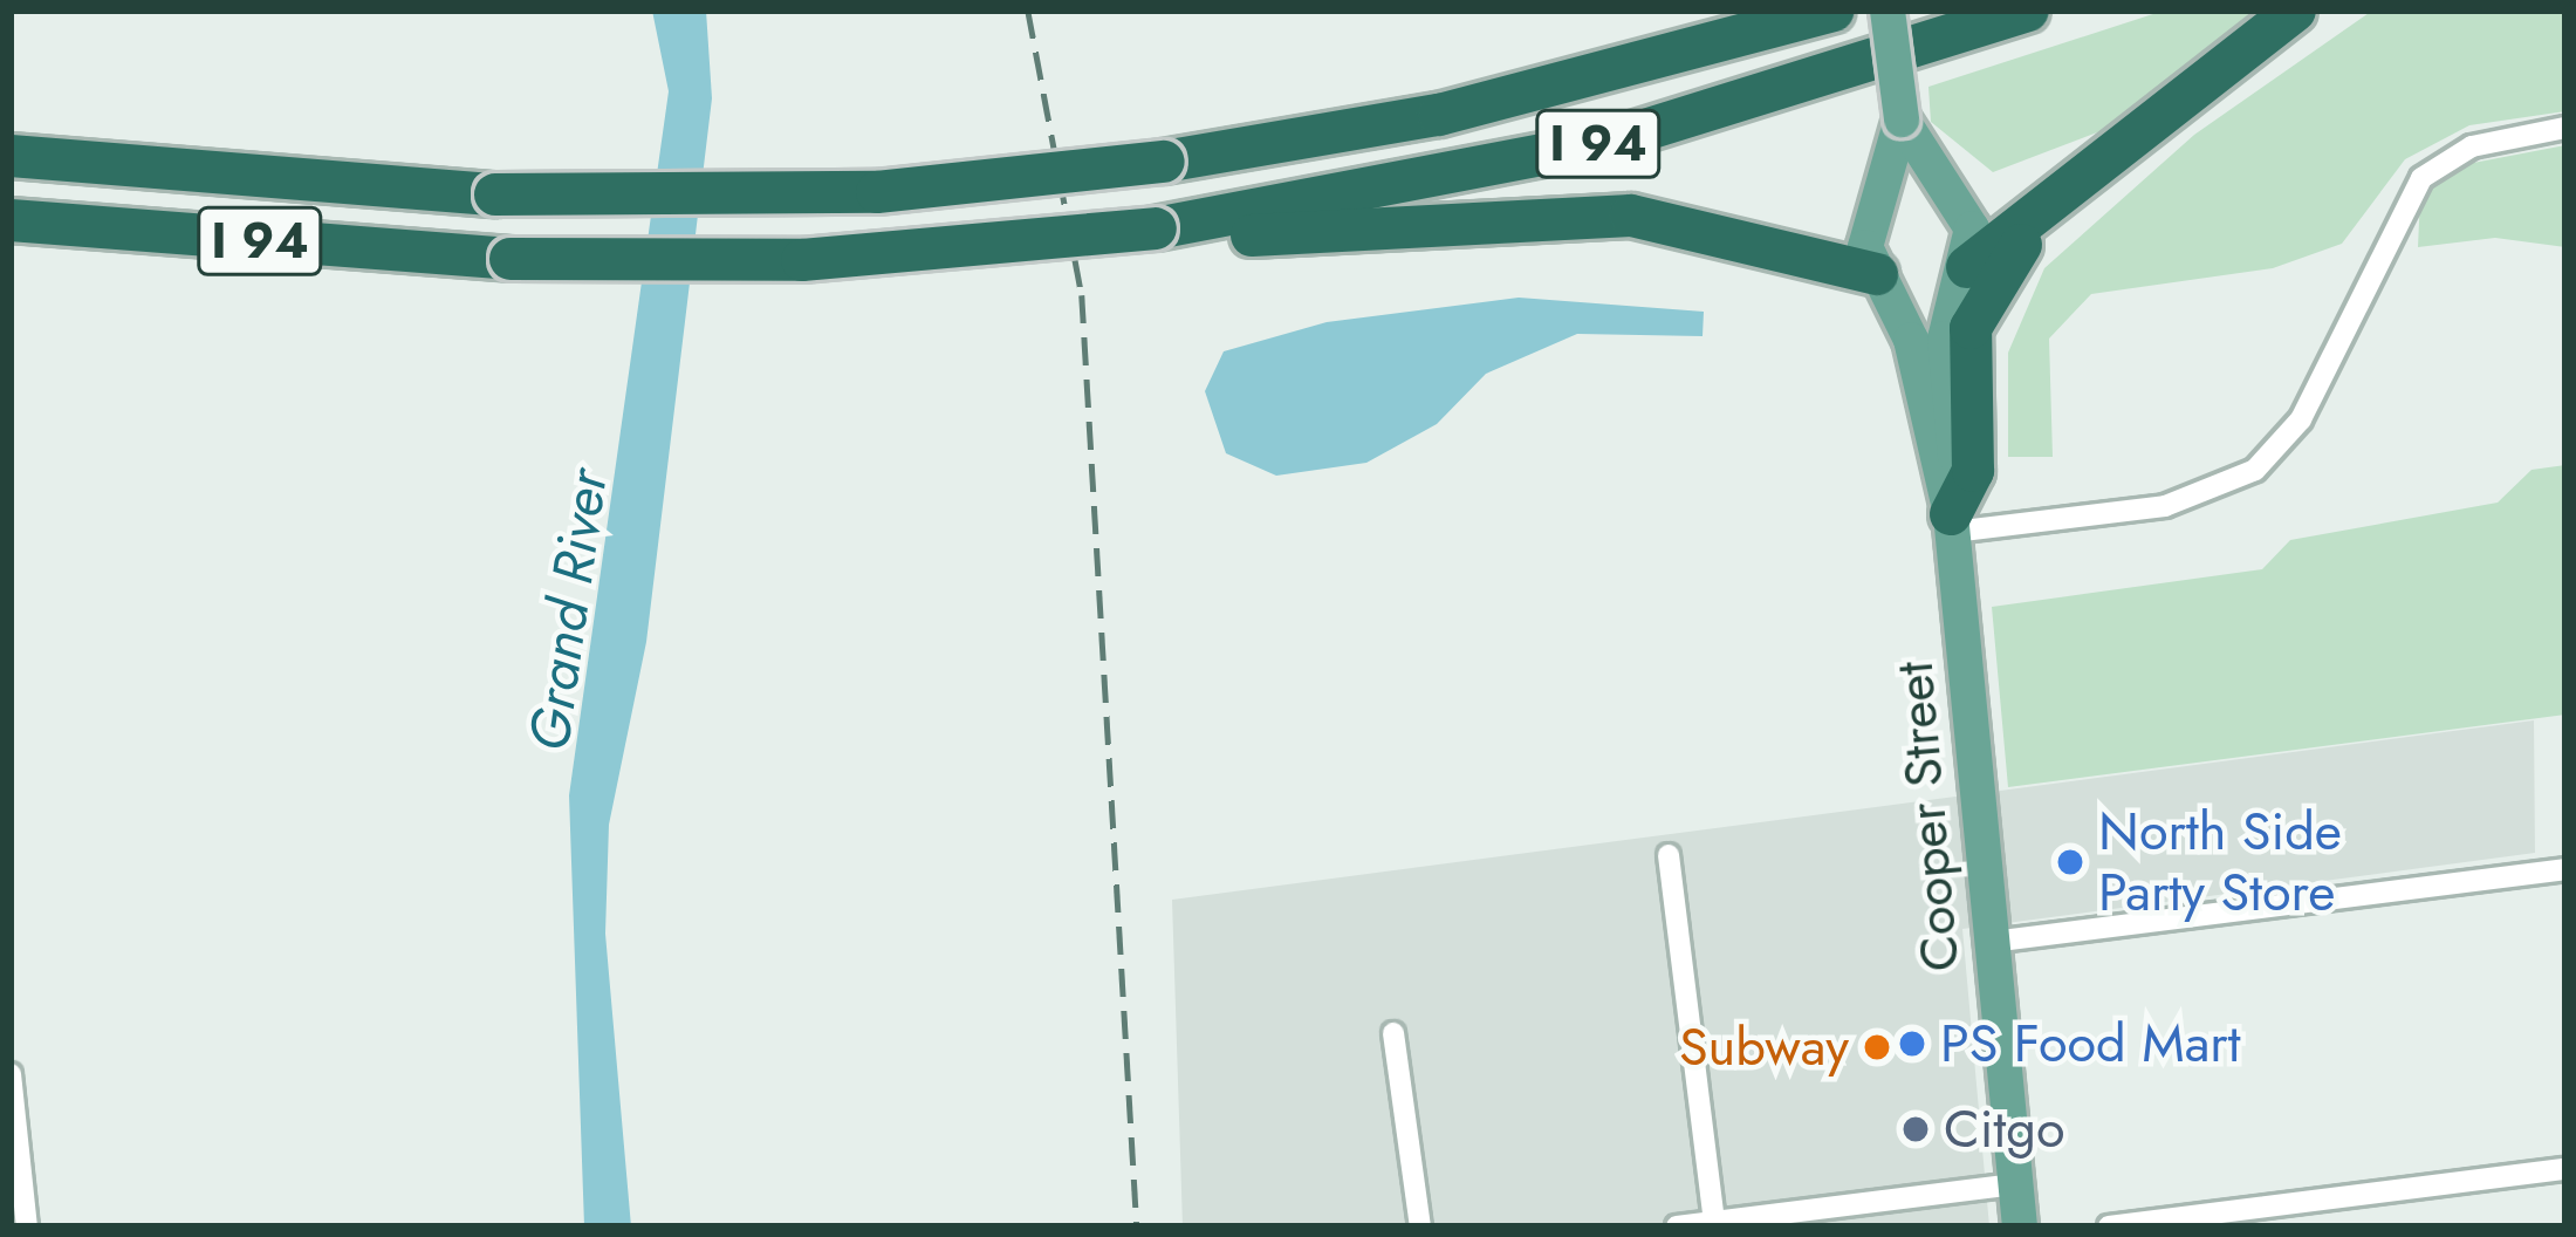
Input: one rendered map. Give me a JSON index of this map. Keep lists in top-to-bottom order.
{
  "streets": {
    "highway": ["I 94"],
    "main road": ["Cooper Street"]
  },
  "water": ["Grand River"],
  "places": [
    "North Side Party Store",
    "PS Food Mart",
    "Subway",
    "Citgo"
  ]
}
